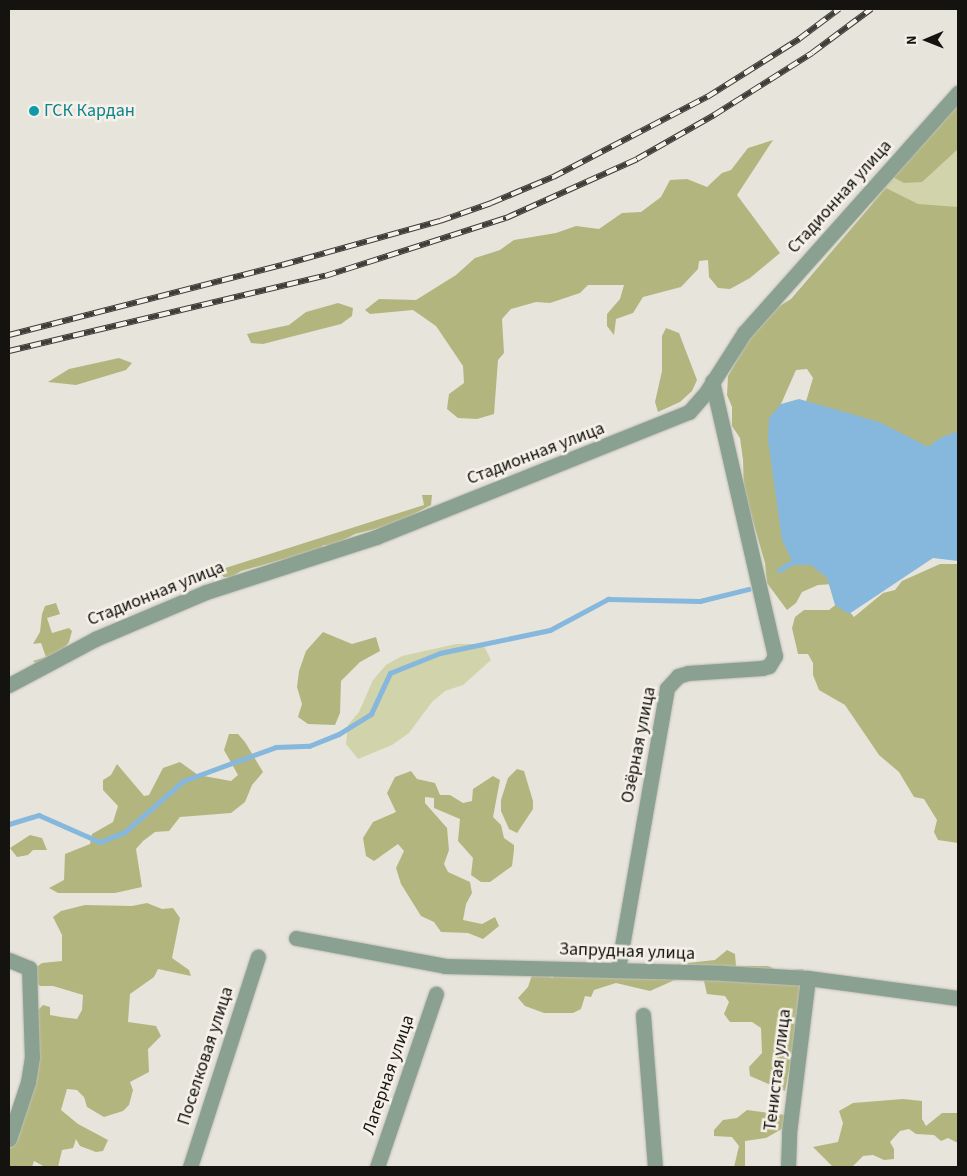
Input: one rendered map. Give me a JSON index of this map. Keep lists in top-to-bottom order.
{
  "streets": {
    "street": [
      "Стадионная улица",
      "Озёрная улица",
      "Запрудная улица",
      "Поселковая улица",
      "Тенистая улица",
      "Лагерная улица"
    ]
  },
  "crossings": [
    ["Стадионная улица", "Озёрная улица"],
    ["Озёрная улица", "Запрудная улица"],
    ["Запрудная улица", "Тенистая улица"]
  ],
  "places": ["ГСК Кардан"],
  "north": "left"
}
